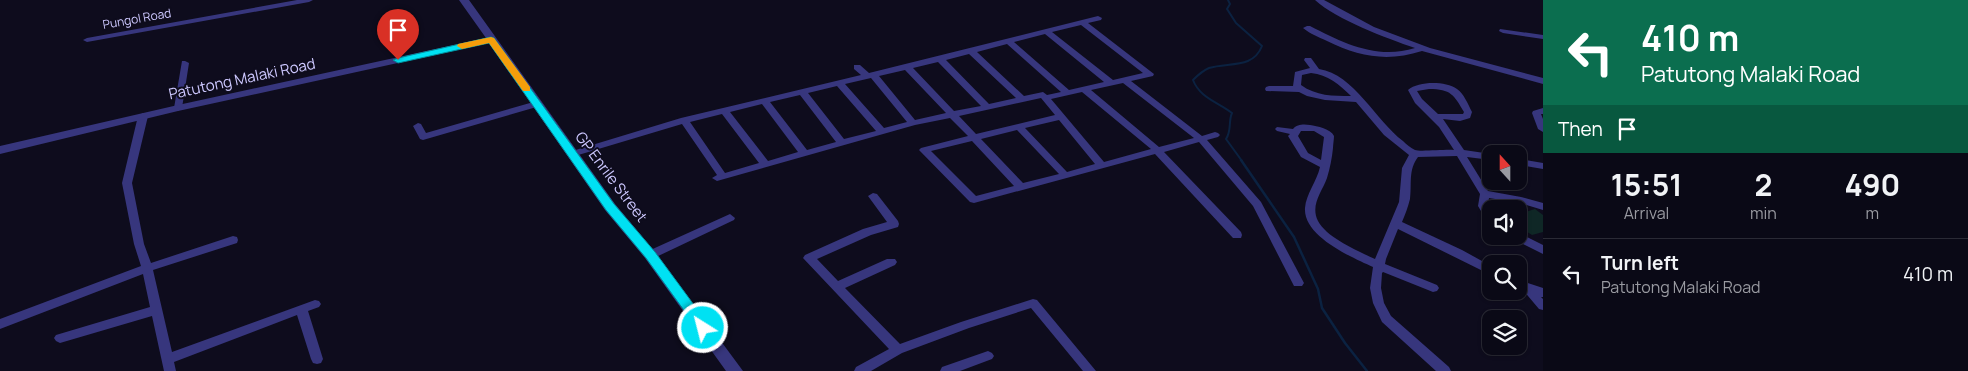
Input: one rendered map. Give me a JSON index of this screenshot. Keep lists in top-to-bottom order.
{
  "streets": {
    "street": ["Pungol Road", "Patutong Malaki Road", "GP Enrile Street"]
  },
  "crossings": [
    ["Patutong Malaki Road", "GP Enrile Street"]
  ],
  "north": "top",
  "page": {
    "turn": ["410 m", "Patutong Malaki Road"],
    "then": "Then",
    "eta": [
      "15:51",
      "Arrival",
      "2",
      "min",
      "490",
      "m"
    ],
    "list": [
      {
        "name": "Turn left",
        "note": "Patutong Malaki Road",
        "value": "410 m"
      }
    ]
  }
}
